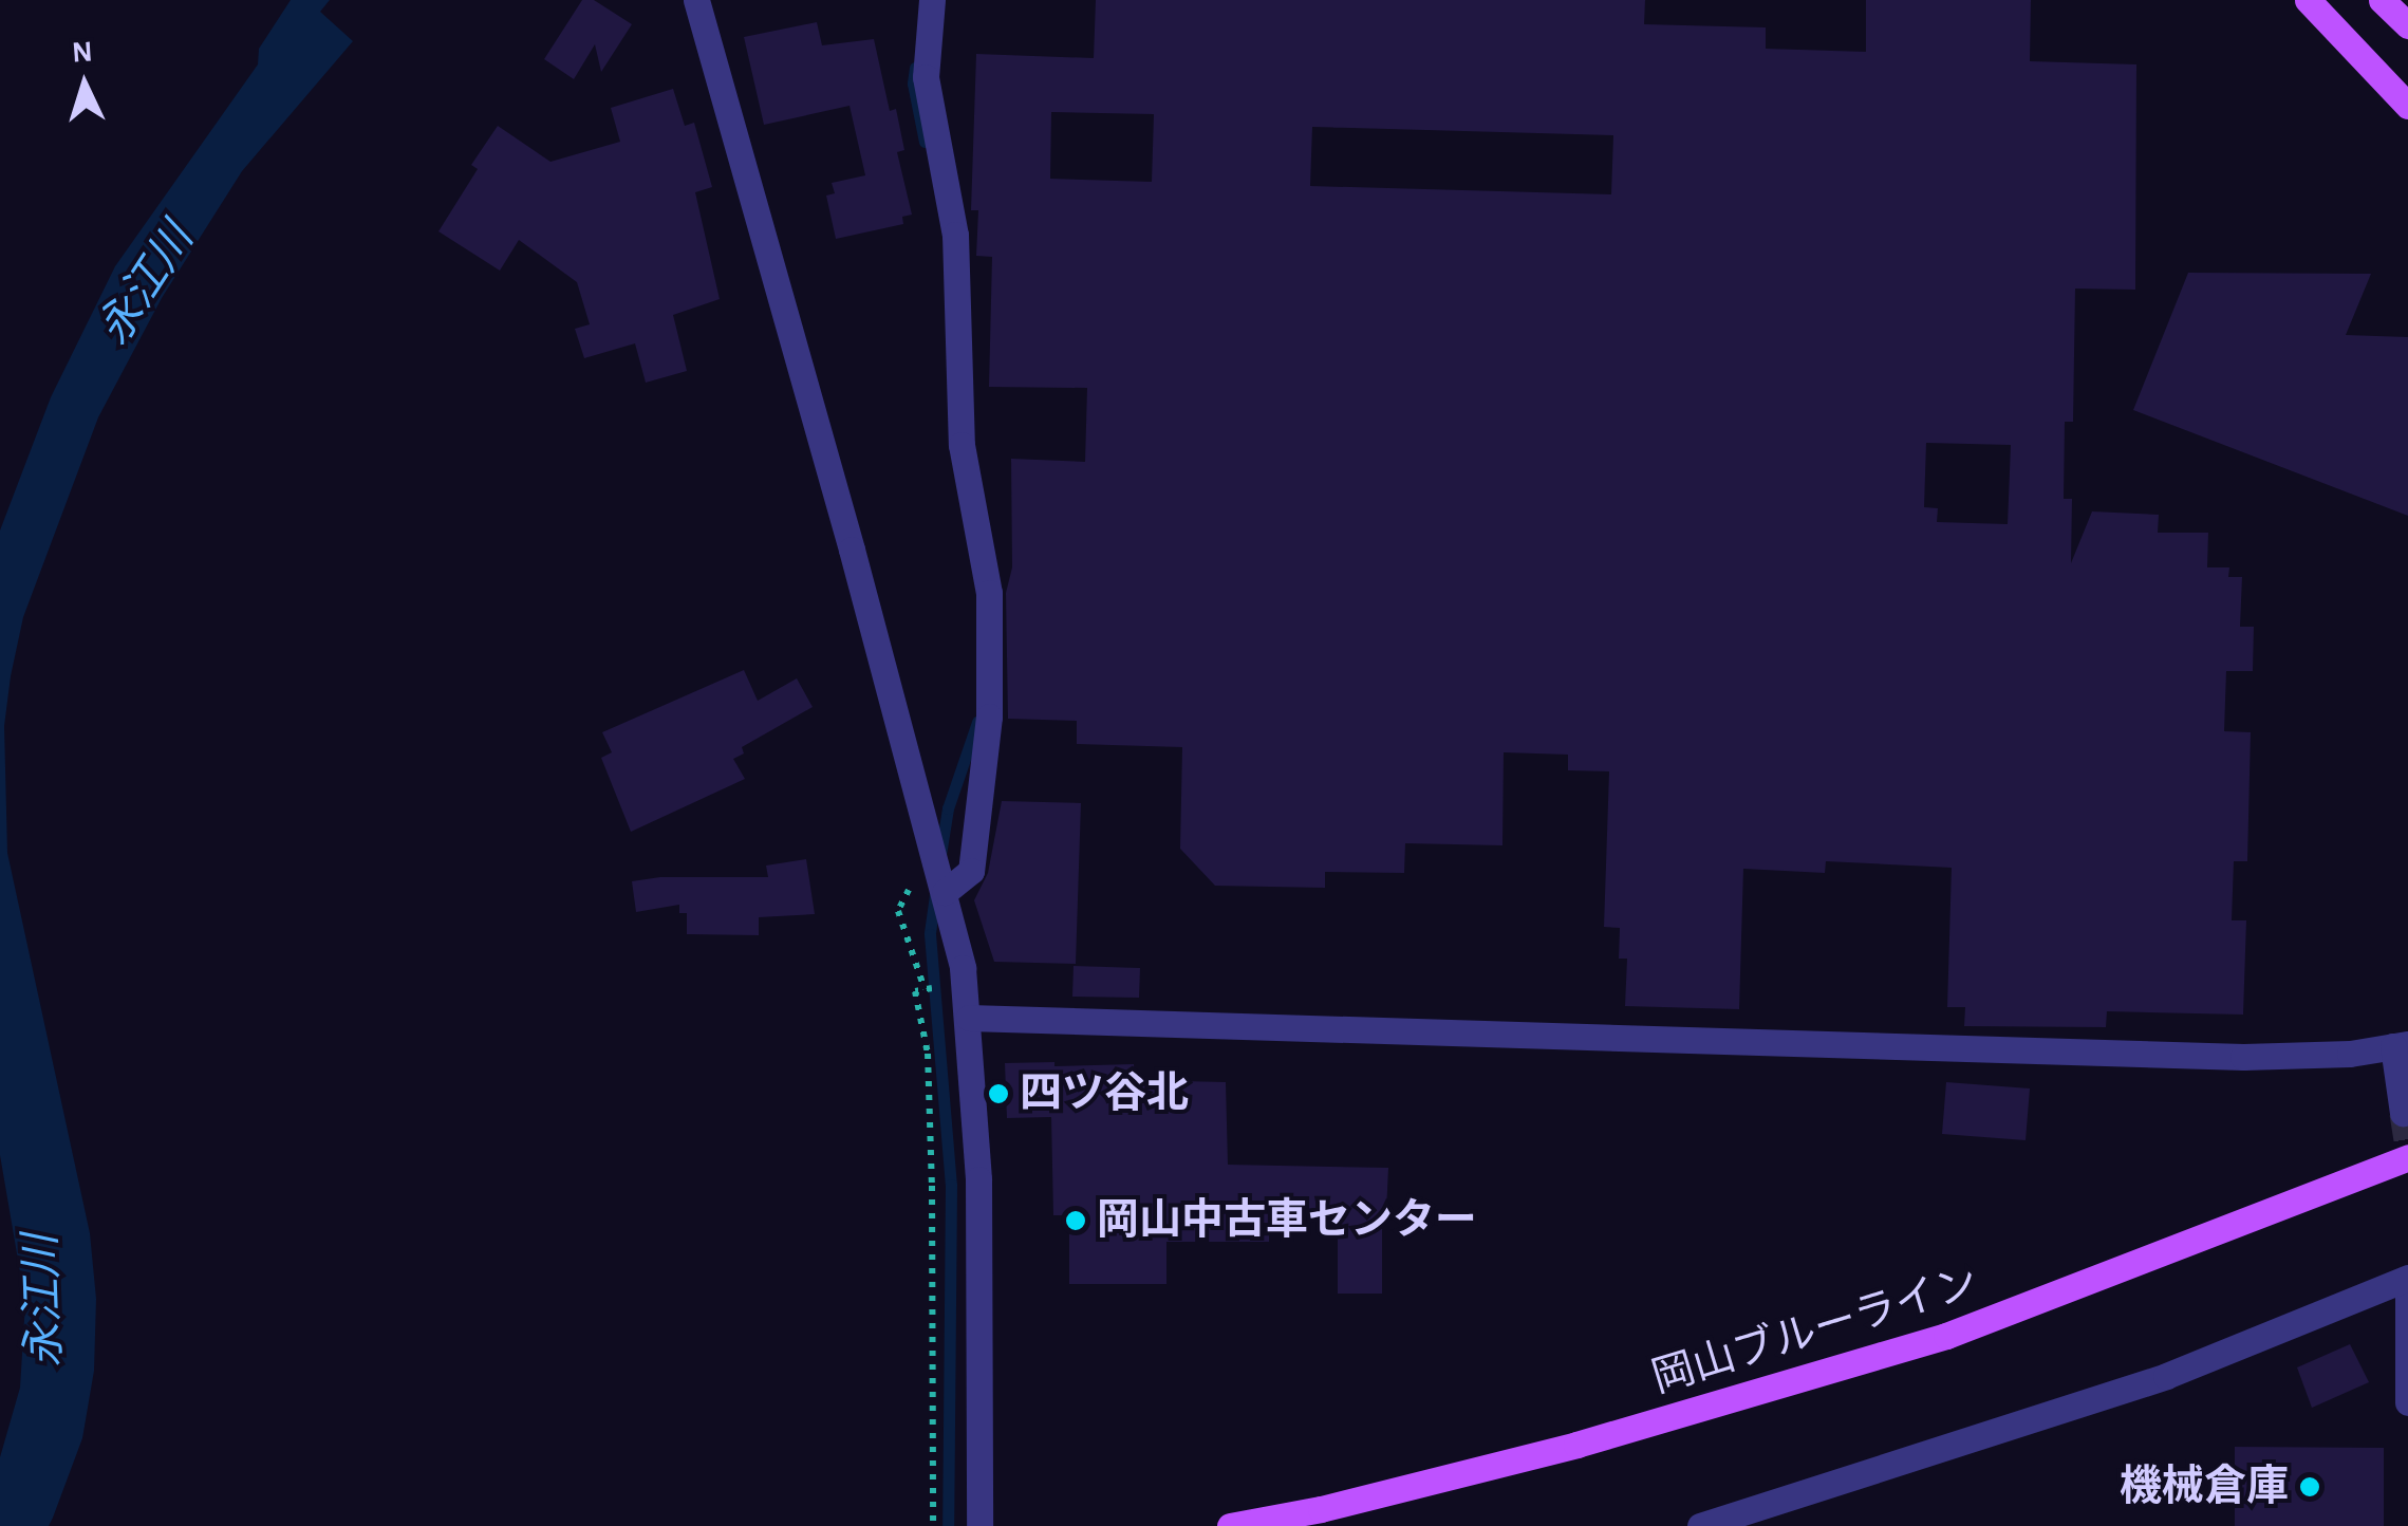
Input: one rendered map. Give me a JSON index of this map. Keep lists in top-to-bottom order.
{
  "streets": {
    "main road": ["岡山ブルーライン"]
  },
  "water": ["永江川"],
  "places": ["四ツ谷北", "岡山中古車センター", "機械倉庫"],
  "north": "top"
}
